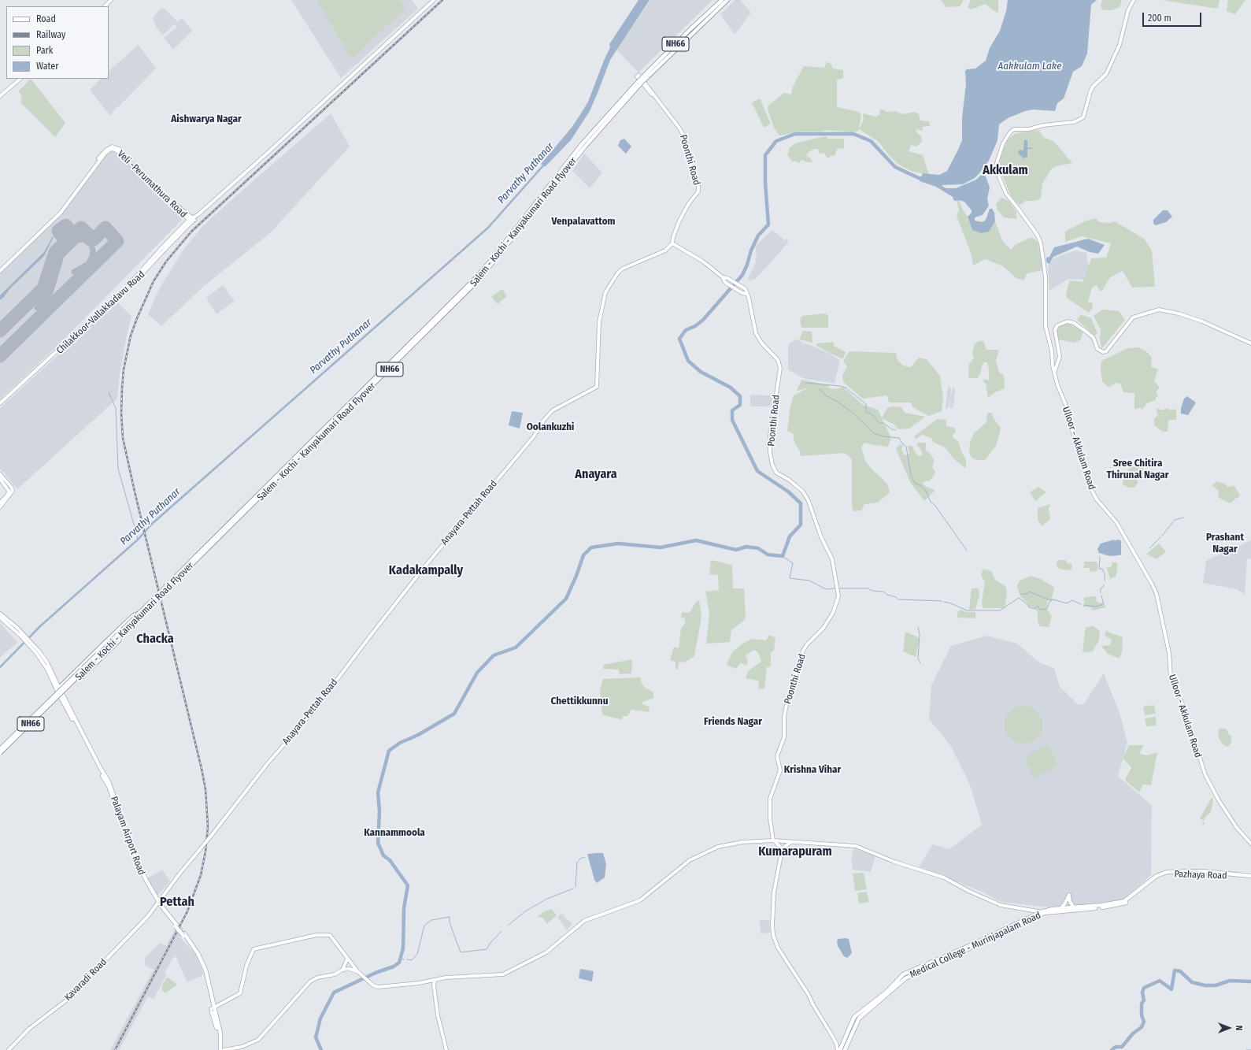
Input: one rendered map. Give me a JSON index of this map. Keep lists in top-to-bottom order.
{
  "streets": {
    "main road": [
      "NH66",
      "Poonthi Road",
      "Veli -Perumathura Road",
      "Salem - Kochi - Kanyakumari Road Flyover",
      "Chilakkoor-Vallakkadavu Road",
      "Ulloor - Akkulam Road",
      "Anayara-Pettah Road",
      "Palayam Airport Road",
      "Pazhaya Road",
      "Medical College - Murinjapalam Road",
      "Kavaradi Road"
    ]
  },
  "crossings": [
    ["NH66", "Salem - Kochi - Kanyakumari Road Flyover"],
    ["NH66", "Palayam Airport Road"],
    ["Poonthi Road", "Salem - Kochi - Kanyakumari Road Flyover"],
    ["Poonthi Road", "Anayara-Pettah Road"],
    ["Veli -Perumathura Road", "Chilakkoor-Vallakkadavu Road"],
    ["Salem - Kochi - Kanyakumari Road Flyover", "Palayam Airport Road"],
    ["Anayara-Pettah Road", "Kavaradi Road"],
    ["Palayam Airport Road", "Kavaradi Road"],
    ["Pazhaya Road", "Medical College - Murinjapalam Road"]
  ],
  "districts": [
    "Aishwarya Nagar",
    "Akkulam",
    "Venpalavattom",
    "Oolankuzhi",
    "Sree Chitira Thirunal Nagar",
    "Anayara",
    "Prashant Nagar",
    "Kadakampally",
    "Chacka",
    "Chettikkunnu",
    "Friends Nagar",
    "Krishna Vihar",
    "Kannammoola",
    "Kumarapuram",
    "Pettah"
  ],
  "water": ["Aakkulam Lake", "Parvathy Puthanar"],
  "legend": [
    "Road",
    "Railway",
    "Park",
    "Water"
  ],
  "scale_bar": "200 m",
  "north": "right"
}
